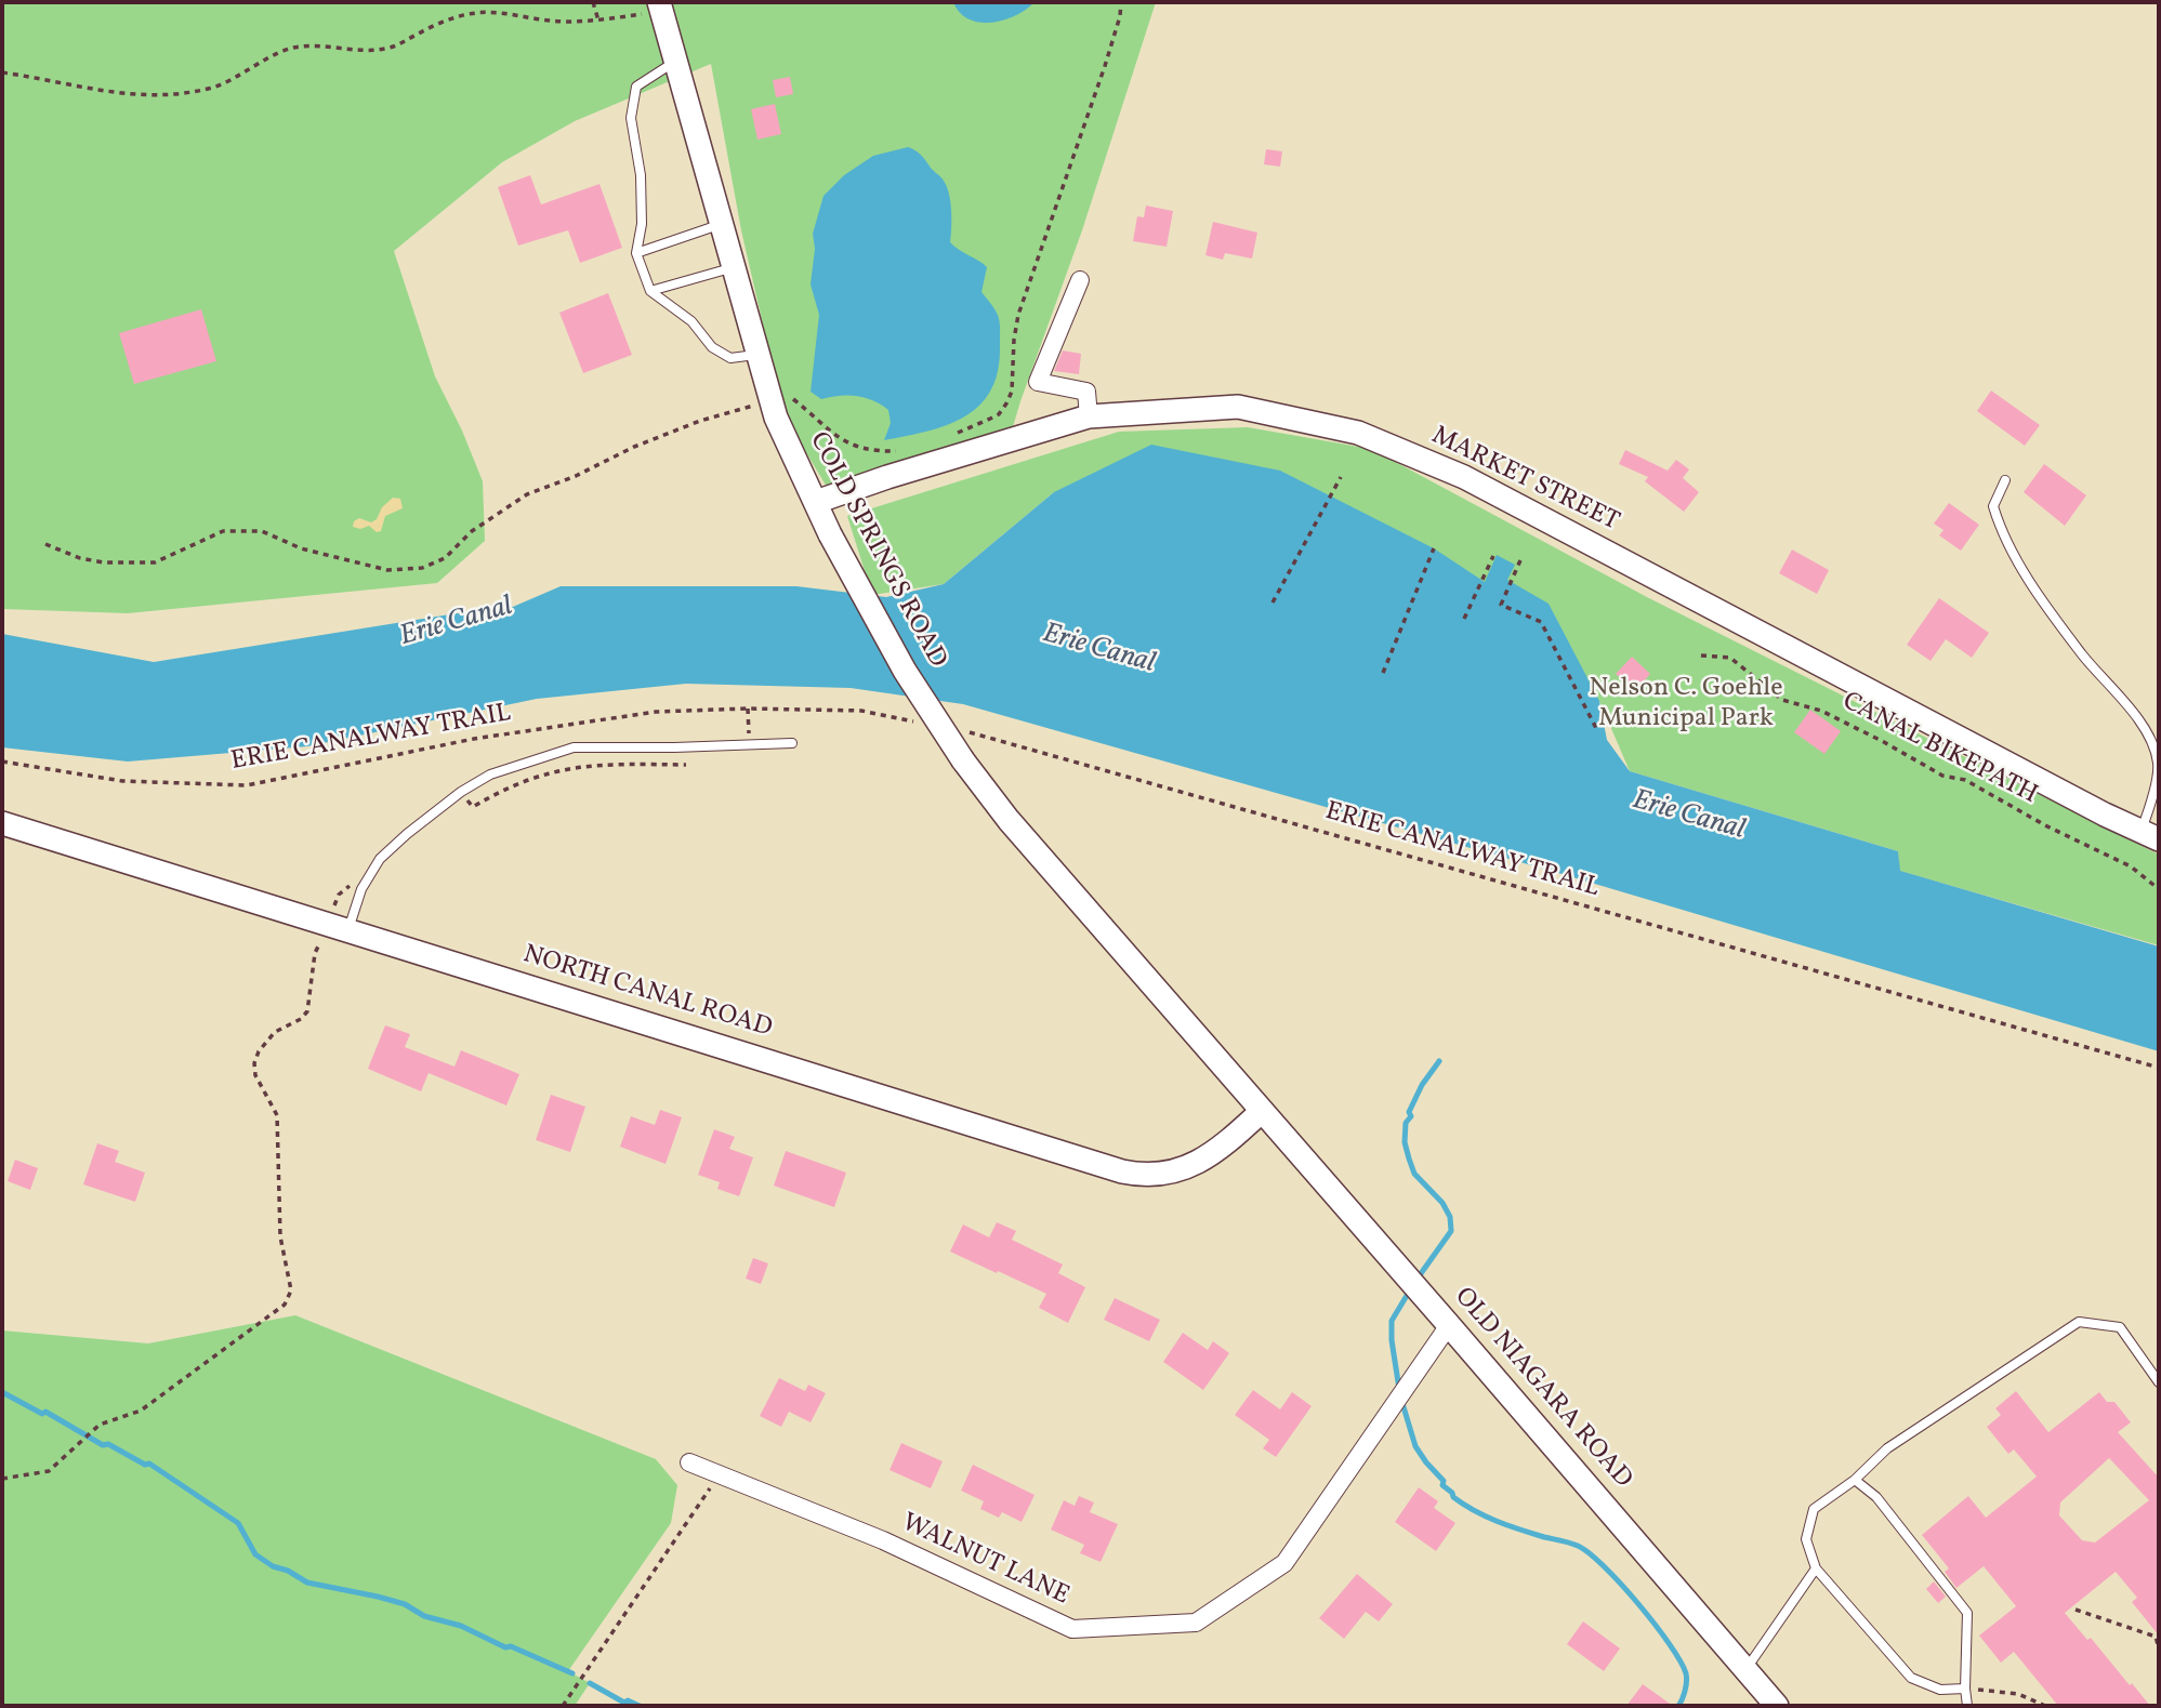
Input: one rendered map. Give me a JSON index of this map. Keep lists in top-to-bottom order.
{
  "streets": {
    "street": [
      "MARKET STREET",
      "COLD SPRINGS ROAD",
      "NORTH CANAL ROAD",
      "OLD NIAGARA ROAD",
      "WALNUT LANE"
    ],
    "path": ["ERIE CANALWAY TRAIL", "CANAL BIKEPATH"]
  },
  "crossings": [
    ["MARKET STREET", "COLD SPRINGS ROAD"],
    ["COLD SPRINGS ROAD", "NORTH CANAL ROAD"],
    ["COLD SPRINGS ROAD", "OLD NIAGARA ROAD"],
    ["NORTH CANAL ROAD", "OLD NIAGARA ROAD"],
    ["OLD NIAGARA ROAD", "WALNUT LANE"]
  ],
  "water": ["Erie Canal"],
  "parks": ["Nelson C. Goehle Municipal Park"]
}
